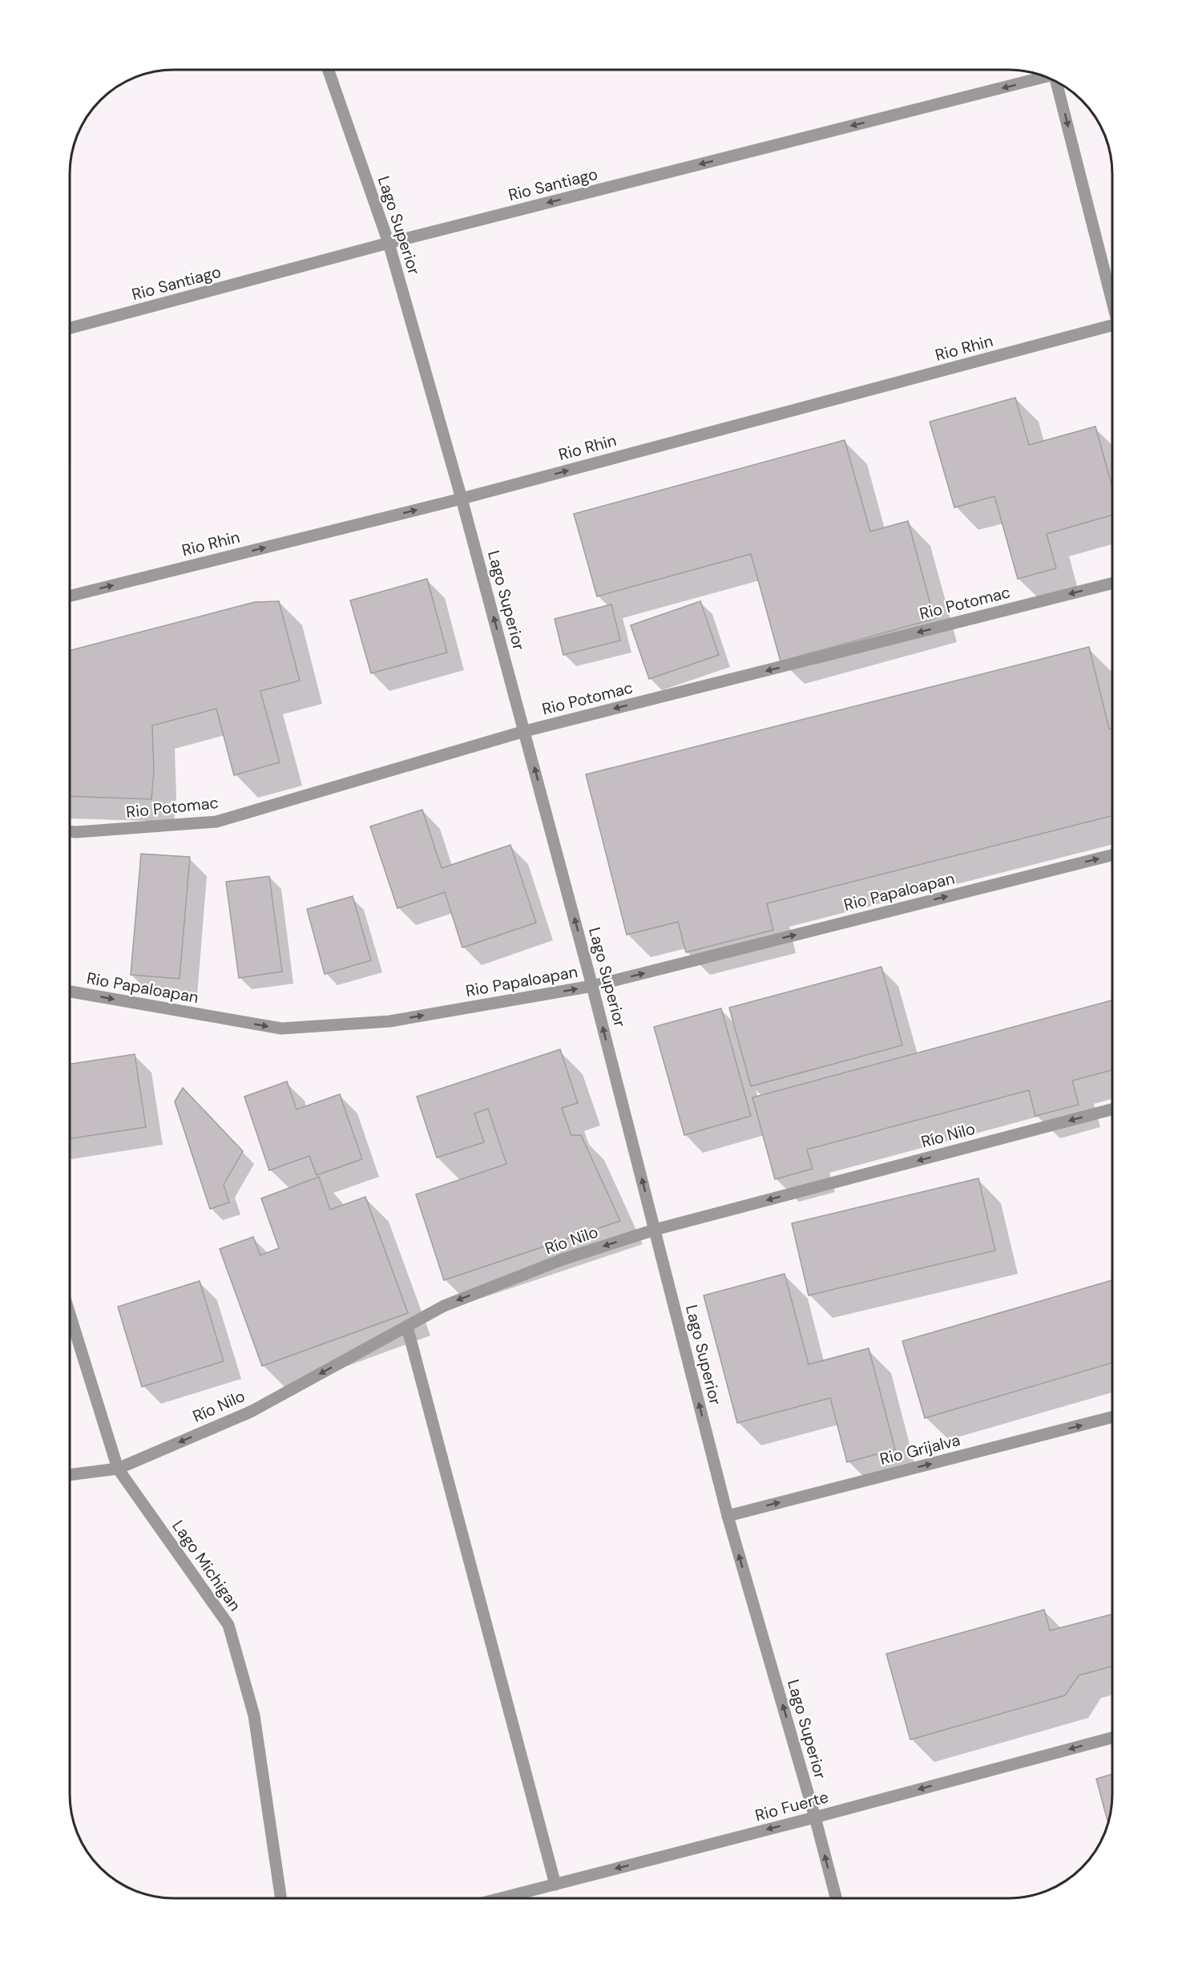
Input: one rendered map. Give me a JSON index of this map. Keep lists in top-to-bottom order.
{
  "streets": {
    "street": [
      "Rio Santiago",
      "Lago Superior",
      "Rio Rhin",
      "Rio Potomac",
      "Rio Papaloapan",
      "Río Nilo",
      "Rio Grijalva",
      "Lago Michigan",
      "Rio Fuerte"
    ]
  },
  "crossings": [
    ["Rio Santiago", "Lago Superior"],
    ["Lago Superior", "Rio Rhin"],
    ["Lago Superior", "Rio Potomac"],
    ["Lago Superior", "Rio Papaloapan"],
    ["Lago Superior", "Río Nilo"],
    ["Lago Superior", "Rio Grijalva"],
    ["Lago Superior", "Rio Fuerte"],
    ["Río Nilo", "Lago Michigan"]
  ],
  "one_way": [
    "Rio Santiago",
    "Lago Superior",
    "Rio Rhin",
    "Rio Potomac",
    "Rio Papaloapan",
    "Río Nilo",
    "Rio Grijalva",
    "Rio Fuerte"
  ]
}
